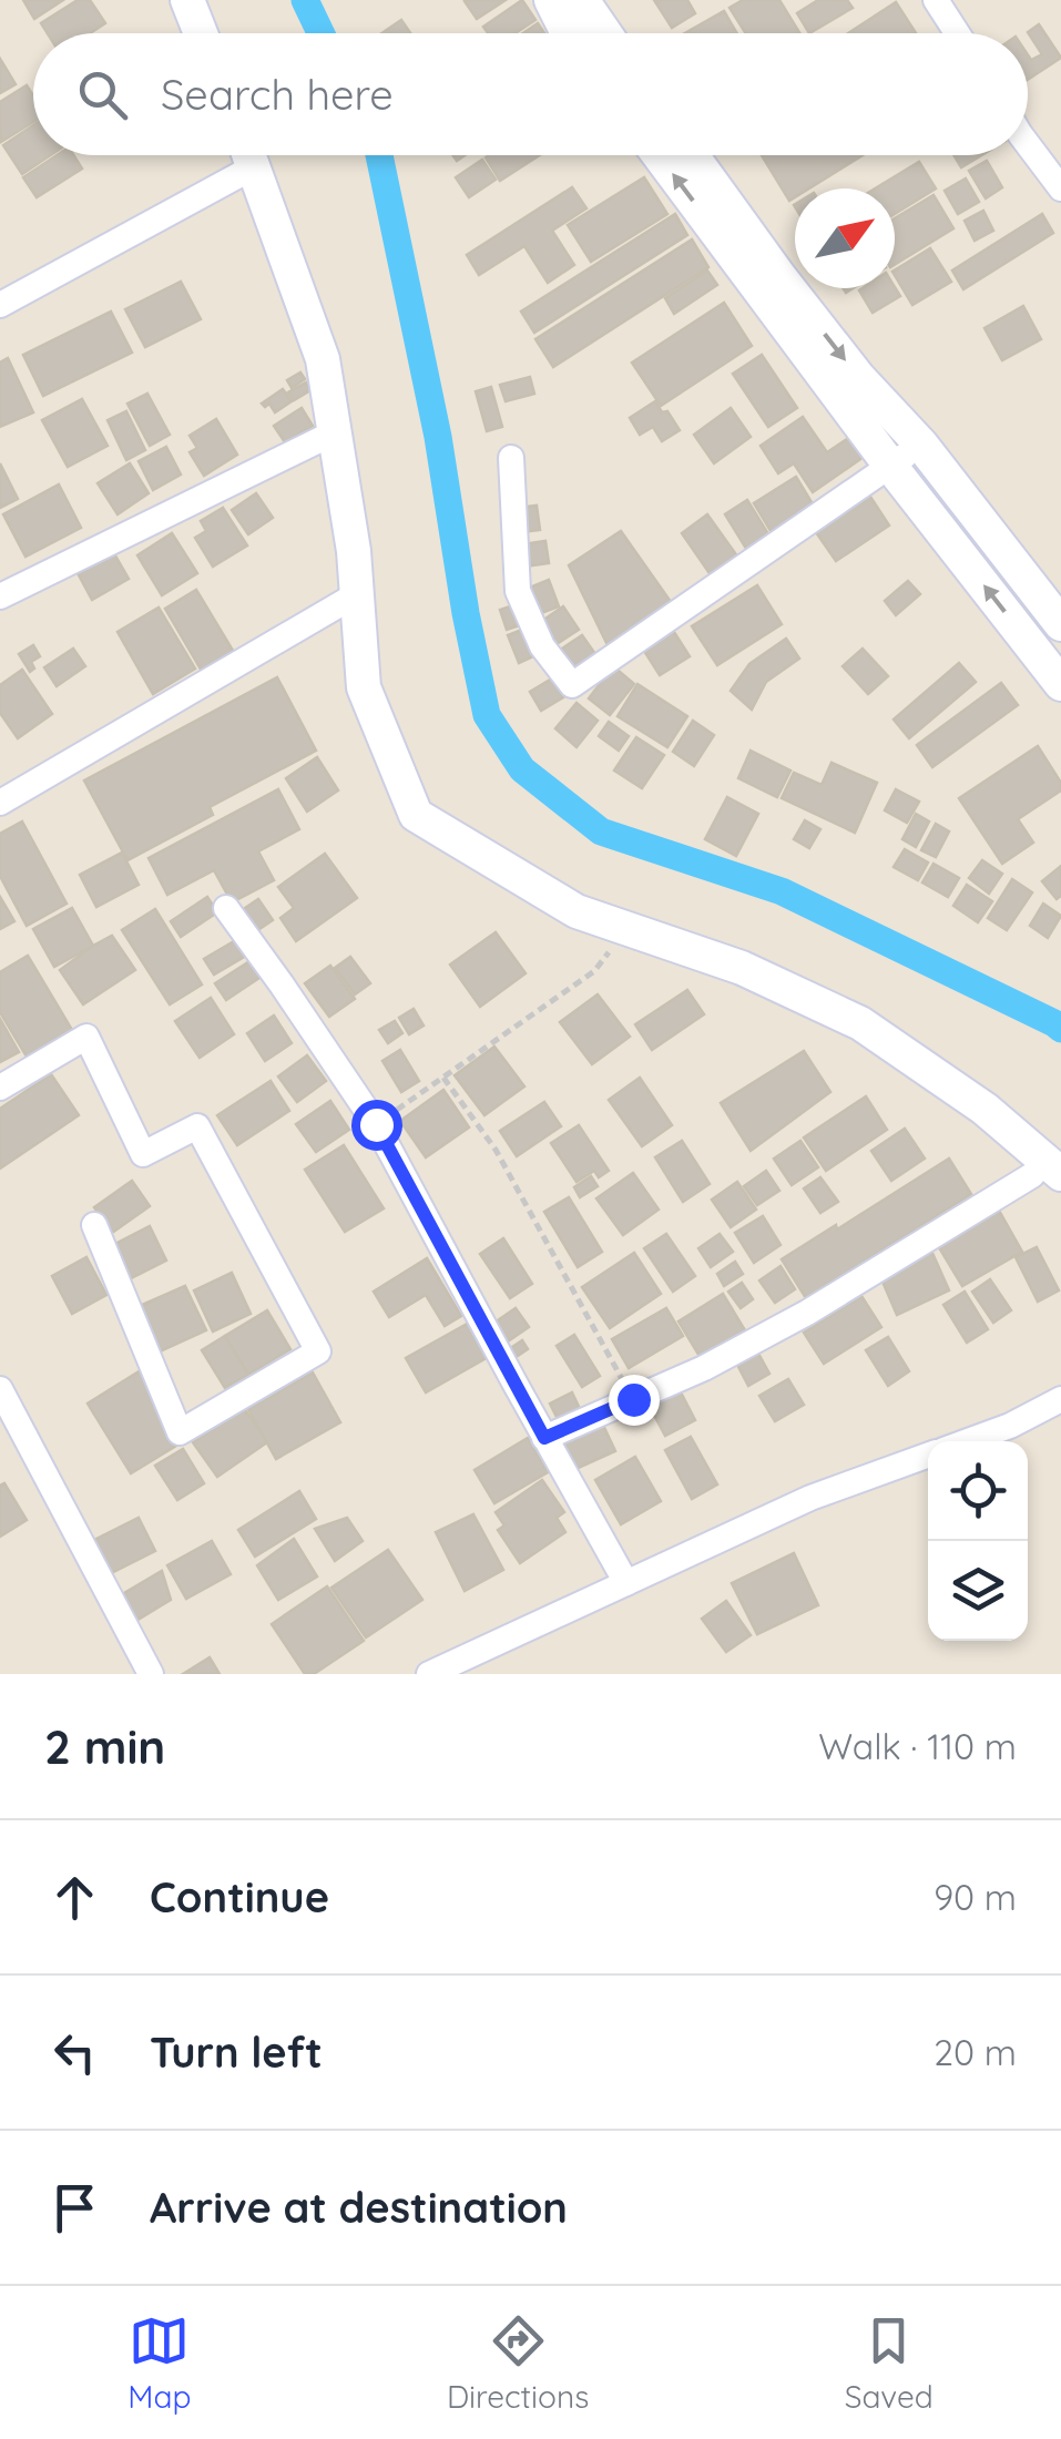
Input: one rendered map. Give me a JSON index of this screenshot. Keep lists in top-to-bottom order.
{
  "north": "top right",
  "page": {
    "search": "Search here",
    "heading": ["2 min", "Walk · 110 m"],
    "list": [
      ["Continue", "90 m"],
      ["Turn left", "20 m"],
      "Arrive at destination"
    ],
    "nav": ["Map", "Directions", "Saved"]
  }
}
